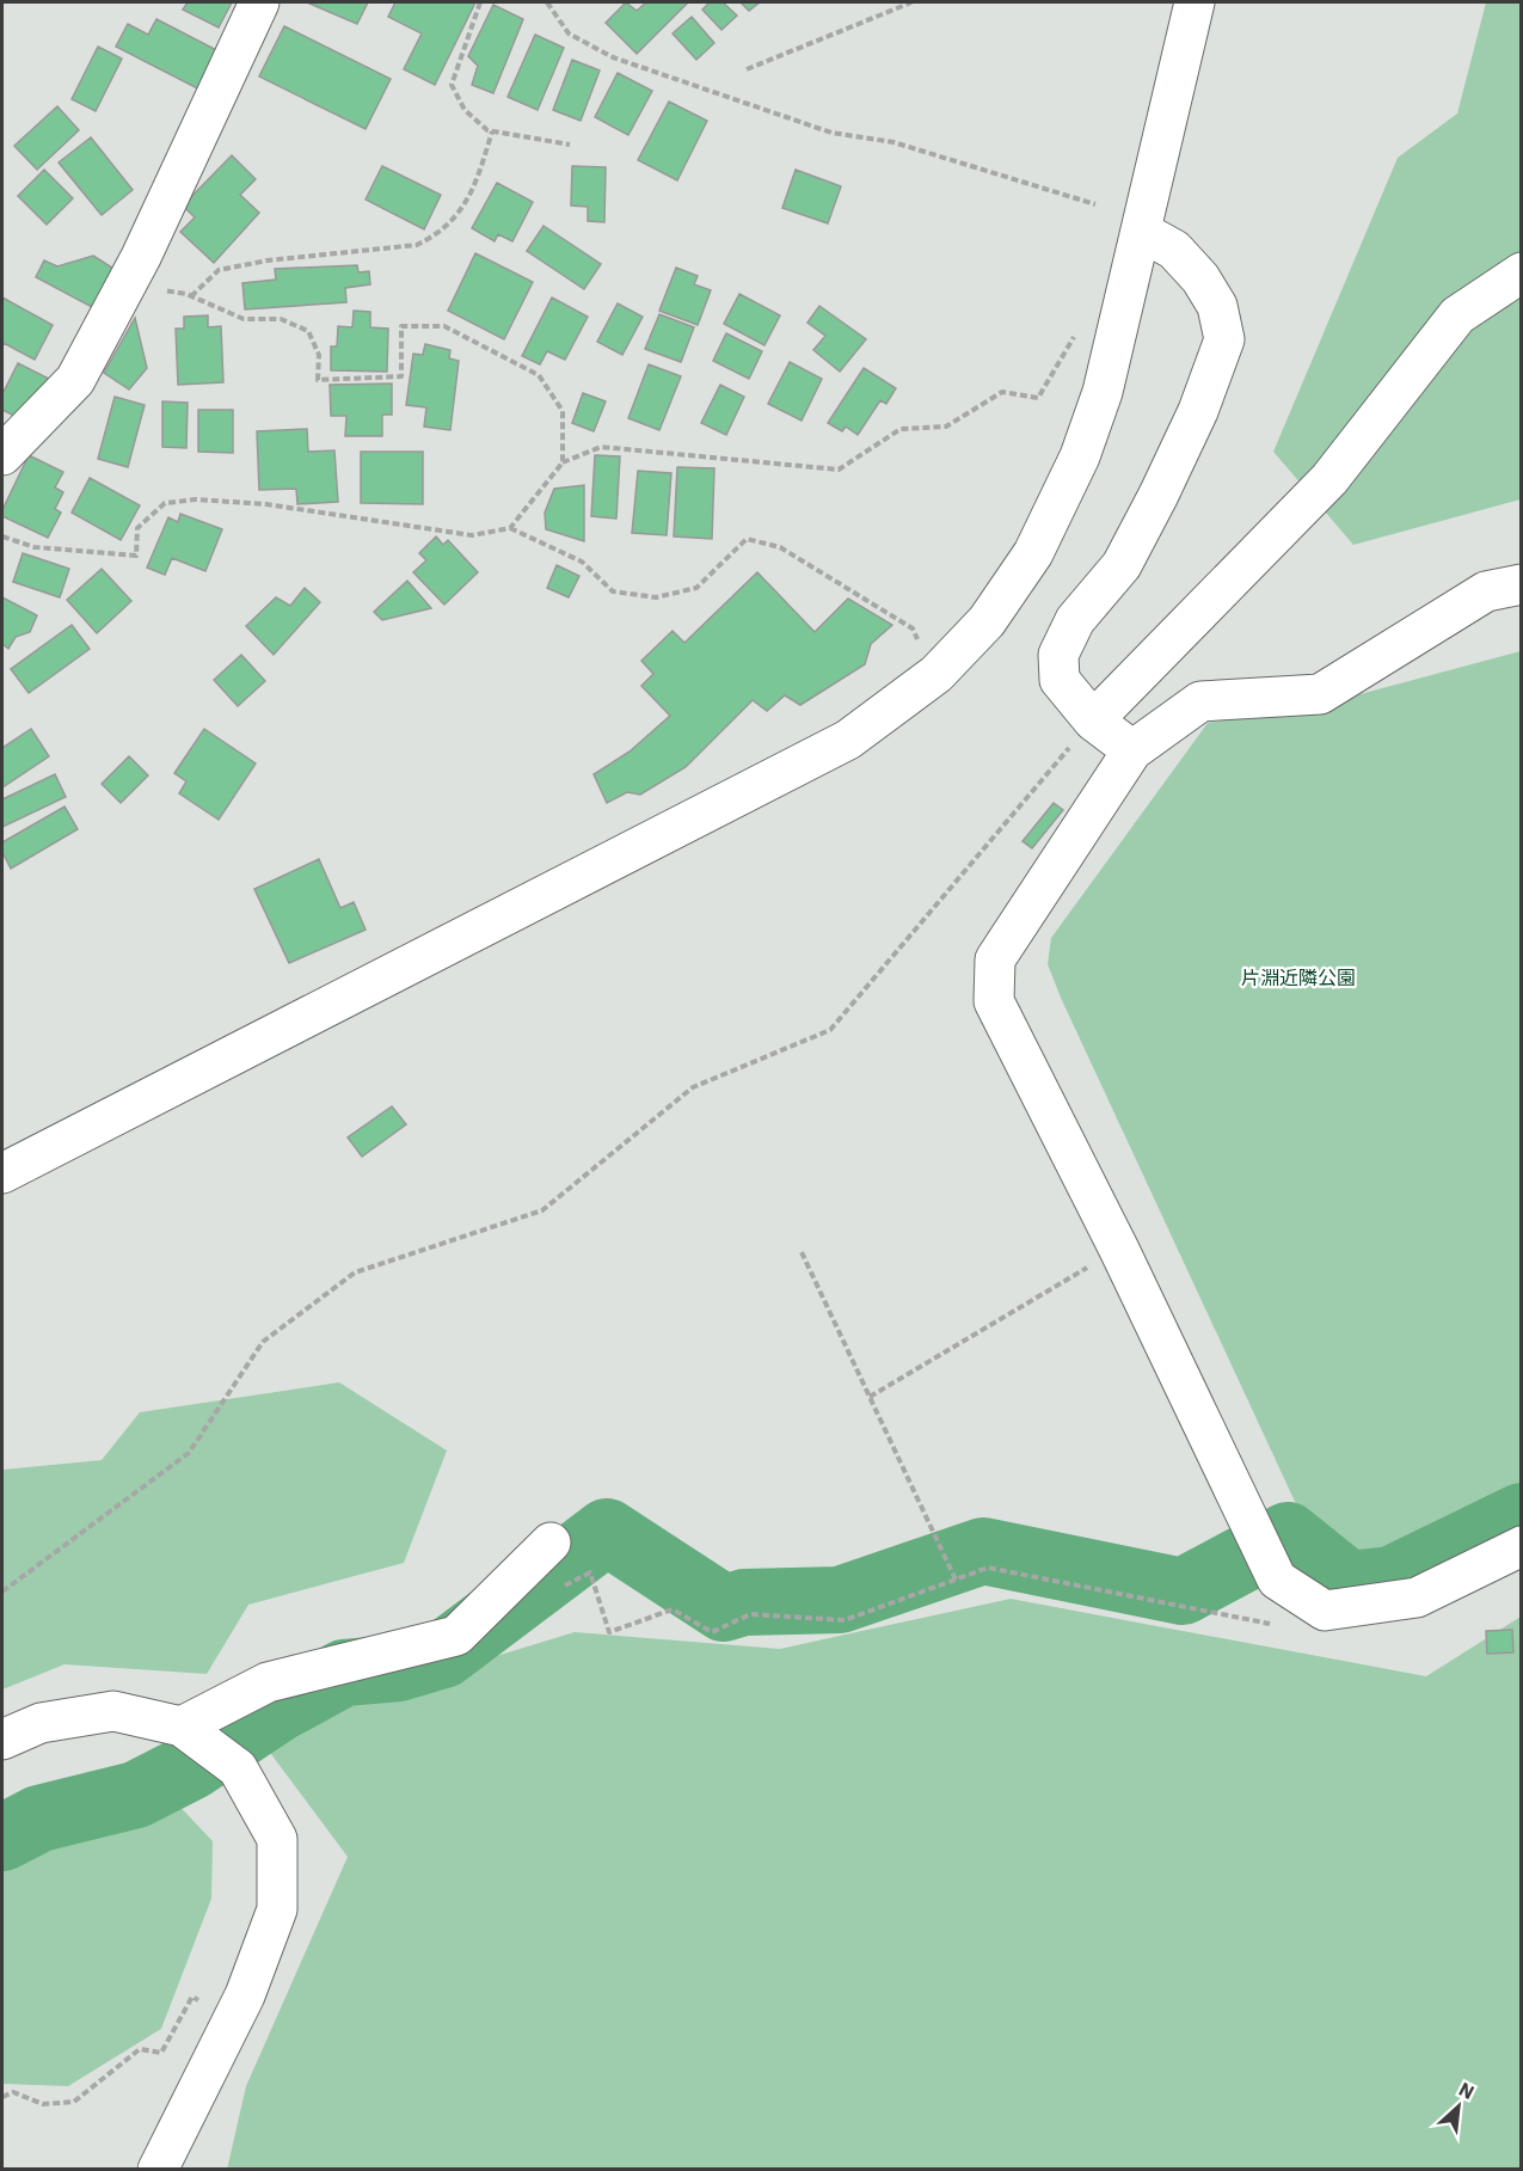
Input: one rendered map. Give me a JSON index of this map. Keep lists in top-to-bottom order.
{
  "parks": ["片淵近隣公園"],
  "north": "top right"
}
